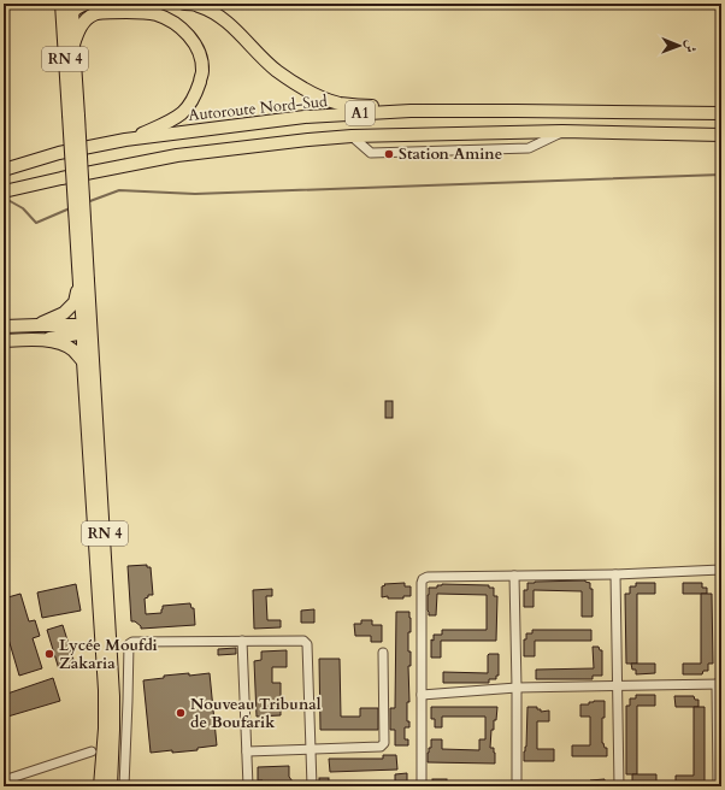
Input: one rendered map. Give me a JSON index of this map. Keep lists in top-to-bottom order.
{
  "streets": {
    "highway": ["RN 4", "Autoroute Nord-Sud", "A1"]
  },
  "places": ["Station Amine", "Lycée Moufdi Zakaria", "Nouveau Tribunal de Boufarik"],
  "north": "right"
}
